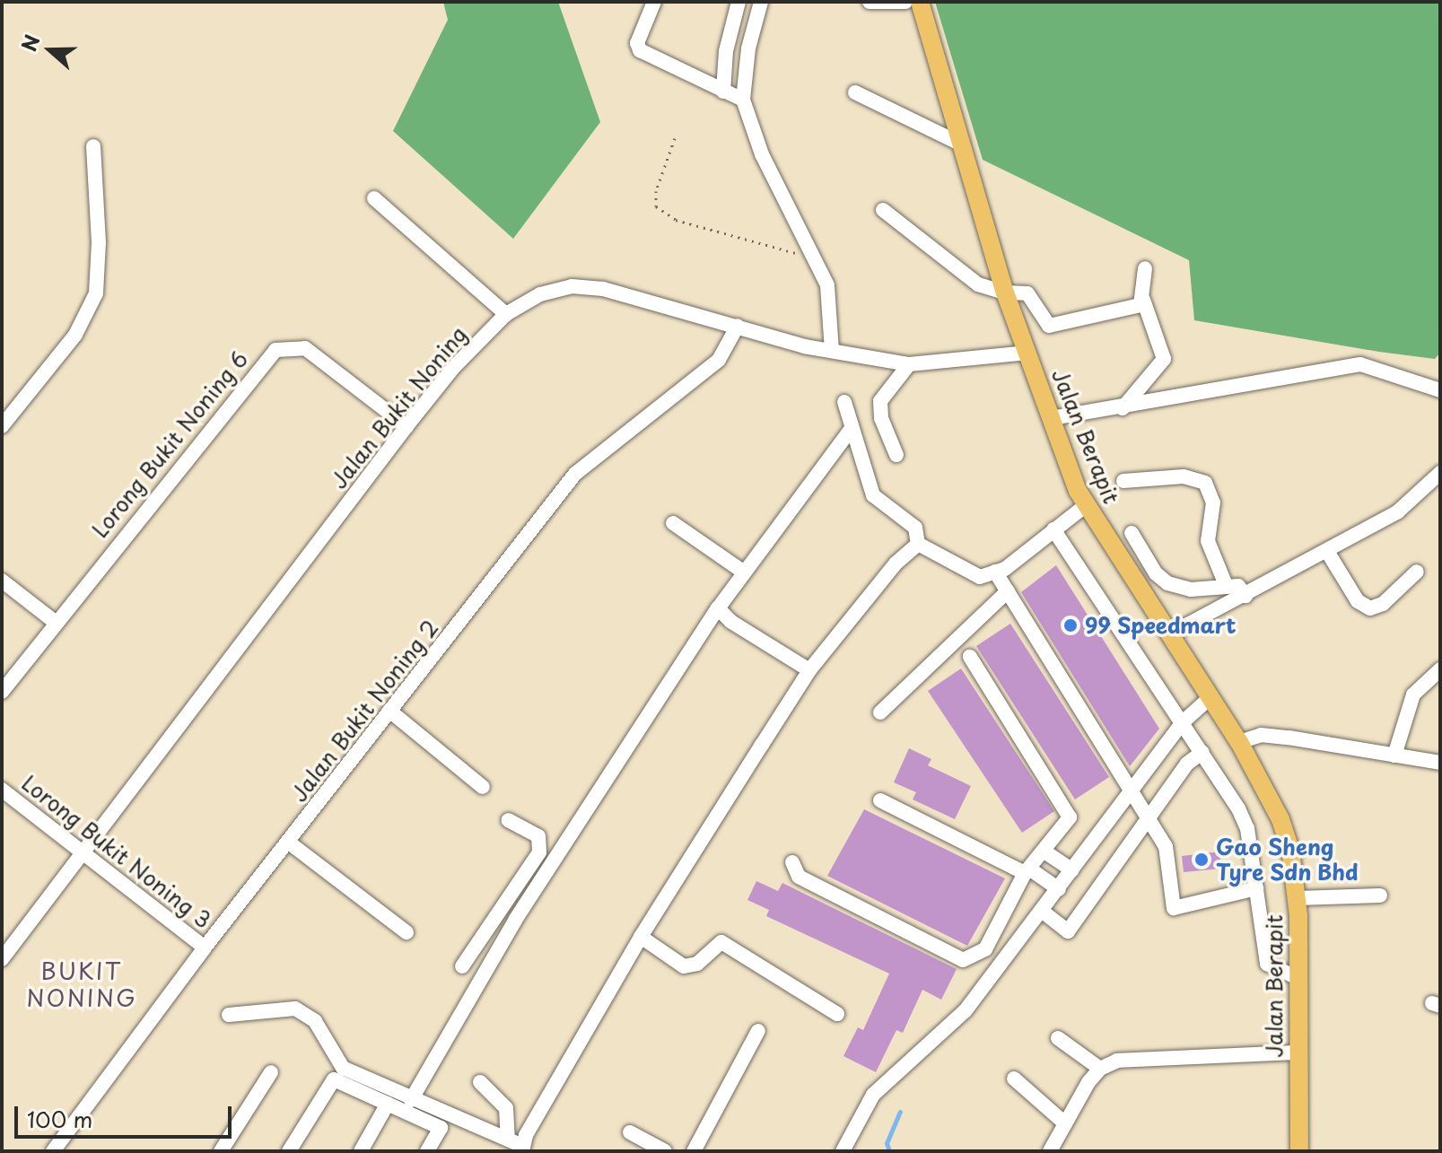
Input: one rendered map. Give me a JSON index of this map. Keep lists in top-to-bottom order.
{
  "streets": {
    "main road": ["Jalan Berapit"],
    "street": [
      "Jalan Bukit Noning",
      "Lorong Bukit Noning 6",
      "Jalan Bukit Noning 2",
      "Lorong Bukit Noning 3"
    ]
  },
  "crossings": [
    ["Jalan Bukit Noning", "Jalan Berapit"],
    ["Jalan Bukit Noning", "Lorong Bukit Noning 6"],
    ["Jalan Bukit Noning", "Jalan Bukit Noning 2"],
    ["Jalan Bukit Noning", "Lorong Bukit Noning 3"],
    ["Jalan Bukit Noning 2", "Lorong Bukit Noning 3"]
  ],
  "districts": ["BUKIT NONING"],
  "places": ["99 Speedmart", "Gao Sheng Tyre Sdn Bhd"],
  "scale_bar": "100 m",
  "north": "left"
}
